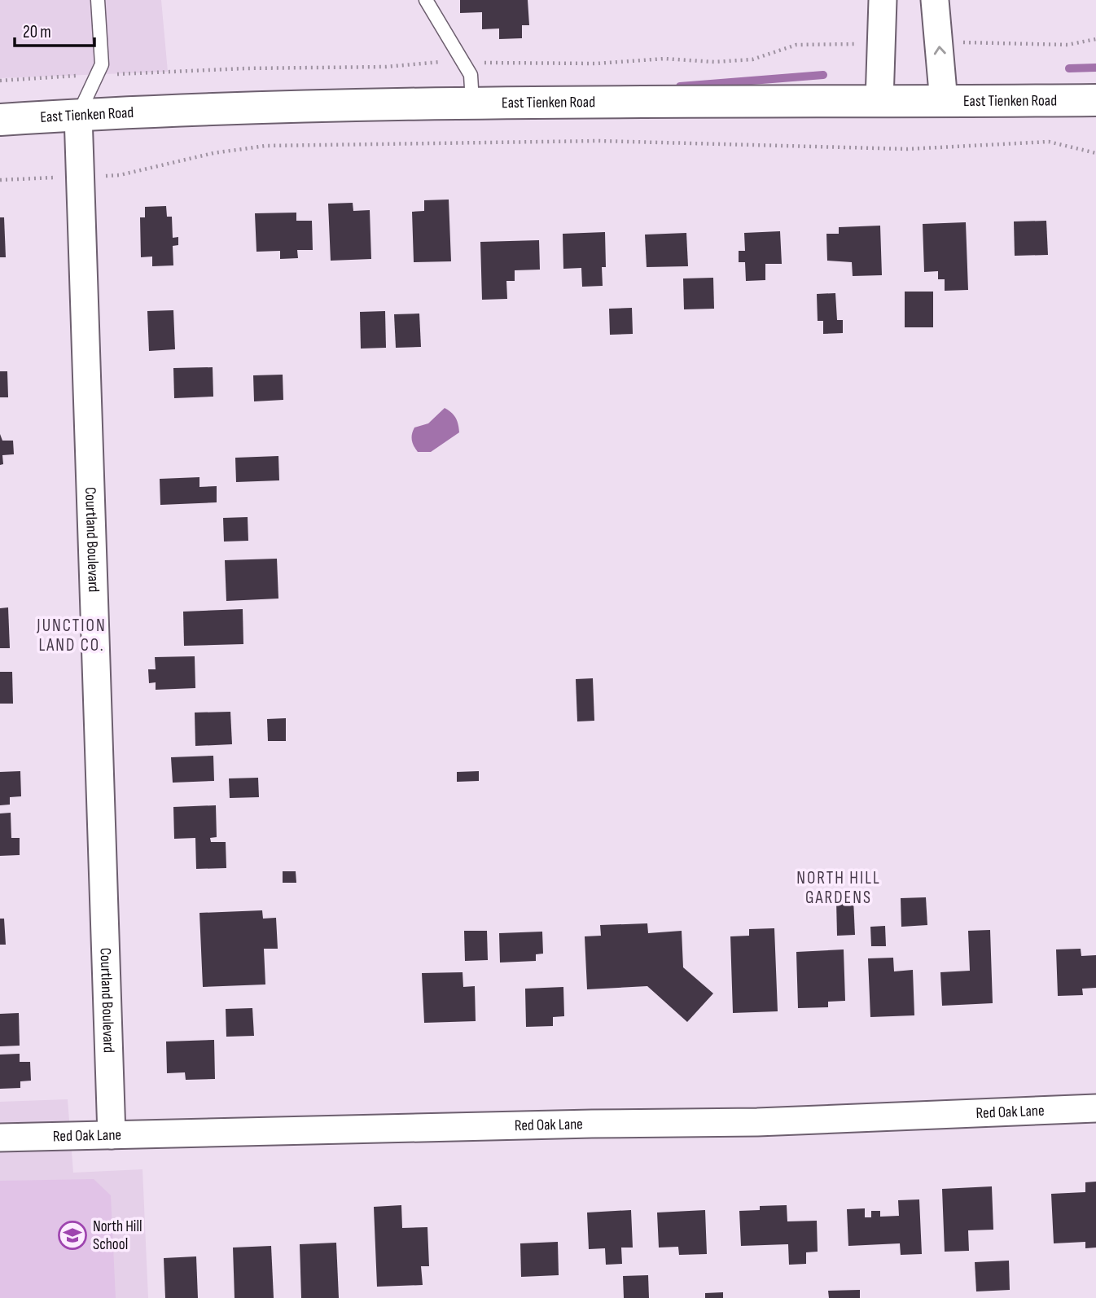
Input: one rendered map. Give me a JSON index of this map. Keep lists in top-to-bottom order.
{
  "streets": {
    "street": ["East Tienken Road", "Courtland Boulevard", "Red Oak Lane"]
  },
  "crossings": [
    ["East Tienken Road", "Courtland Boulevard"],
    ["Courtland Boulevard", "Red Oak Lane"]
  ],
  "districts": ["JUNCTION LAND CO.", "NORTH HILL GARDENS"],
  "places": {
    "school or university": ["North Hill School"]
  },
  "scale_bar": "20 m"
}
